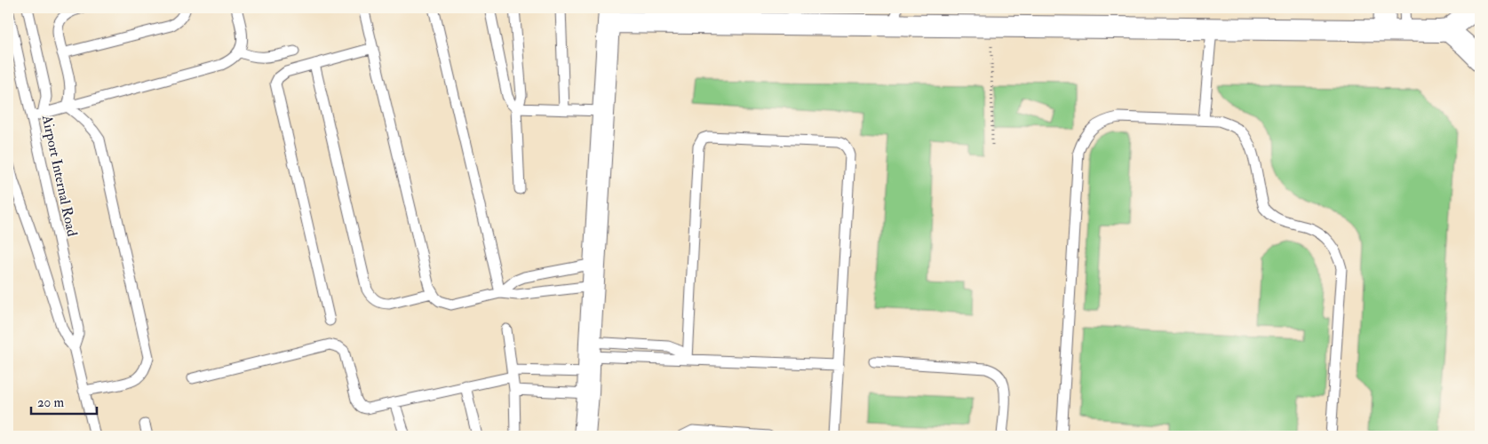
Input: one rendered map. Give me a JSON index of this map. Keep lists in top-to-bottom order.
{
  "streets": {
    "lane": ["Airport Internal Road"]
  },
  "scale_bar": "20 m"
}
